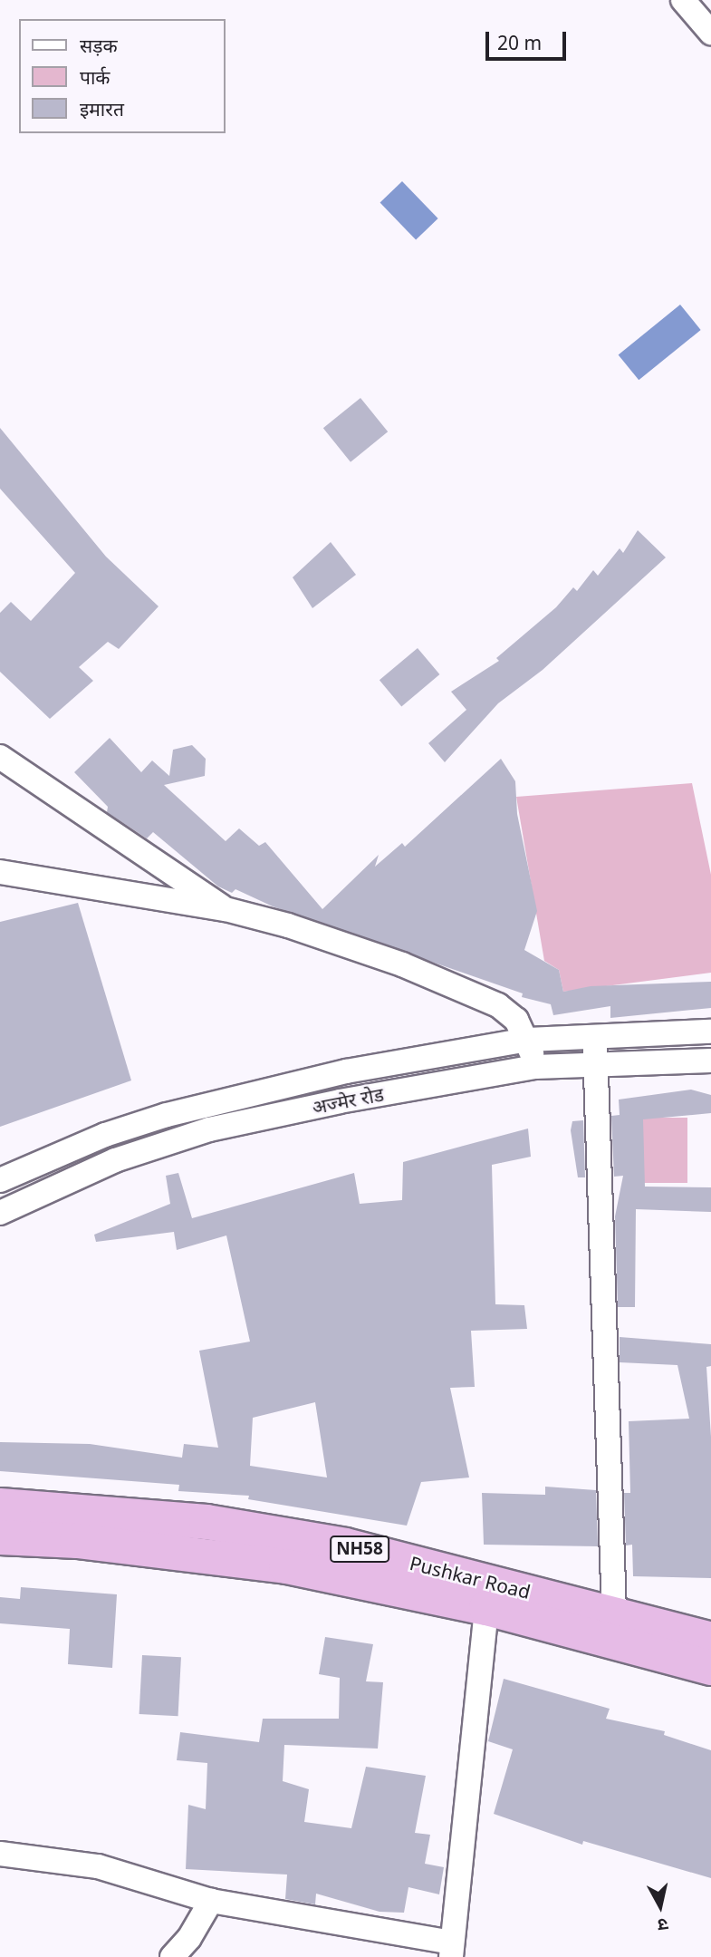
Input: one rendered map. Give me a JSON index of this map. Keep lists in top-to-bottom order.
{
  "streets": {
    "highway": ["NH58", "Pushkar Road"],
    "street": ["अज्मेर रोड"]
  },
  "legend": ["सड़क", "पार्क", "इमारत"],
  "scale_bar": "20 m",
  "north": "bottom"
}
